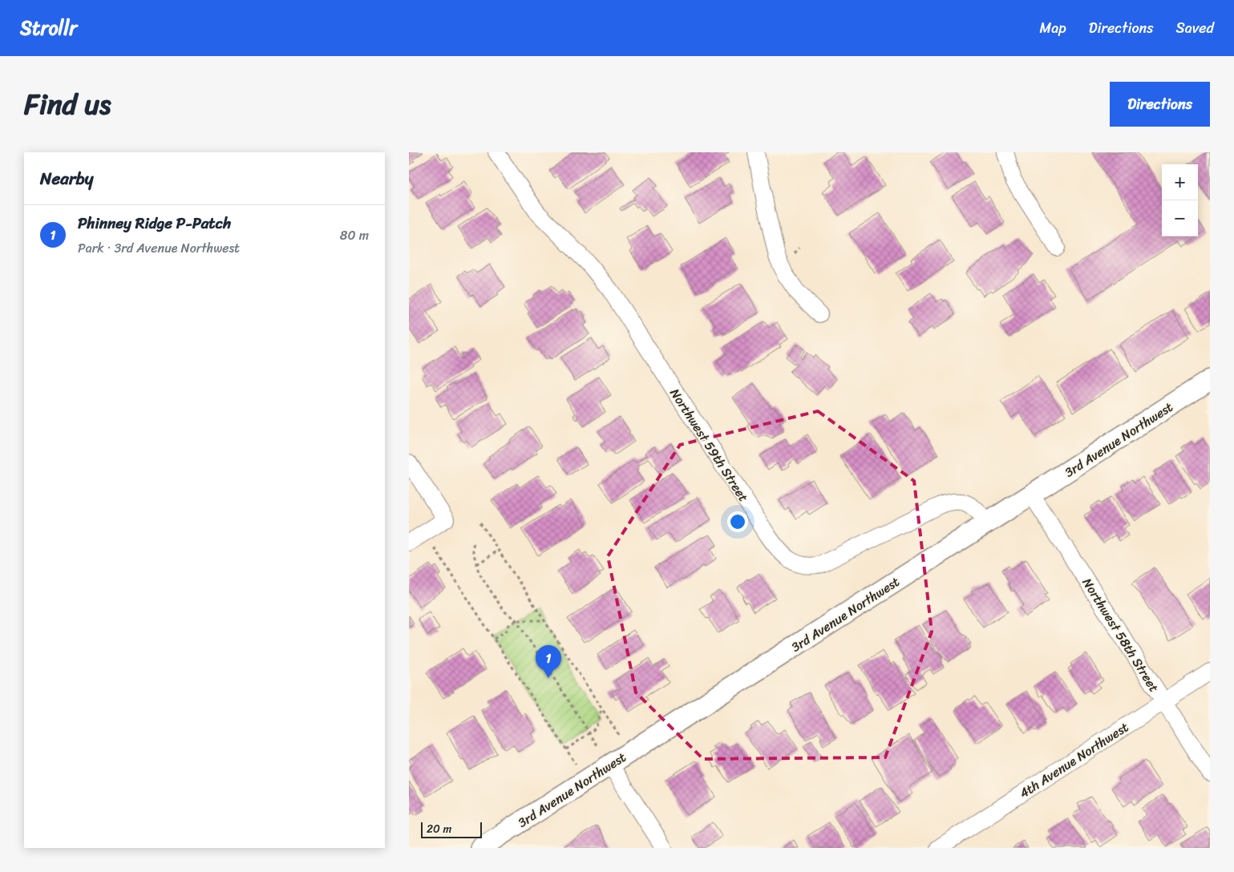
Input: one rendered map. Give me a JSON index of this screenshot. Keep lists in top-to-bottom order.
{
  "streets": {
    "street": [
      "3rd Avenue Northwest",
      "Northwest 59th Street",
      "Northwest 58th Street",
      "4th Avenue Northwest"
    ]
  },
  "crossings": [
    ["3rd Avenue Northwest", "Northwest 59th Street"],
    ["3rd Avenue Northwest", "Northwest 58th Street"],
    ["Northwest 58th Street", "4th Avenue Northwest"]
  ],
  "scale_bar": "20 m",
  "page": {
    "header": "Strollr",
    "nav": ["Map", "Directions", "Saved"],
    "title": "Find us",
    "buttons": "Directions",
    "heading": "Nearby",
    "map_buttons": ["+", "−"],
    "list": [
      {
        "mark": "1",
        "name": "Phinney Ridge P-Patch",
        "note": "Park · 3rd Avenue Northwest",
        "value": "80 m"
      }
    ],
    "pins": "1",
    "scale": "20 m"
  }
}
